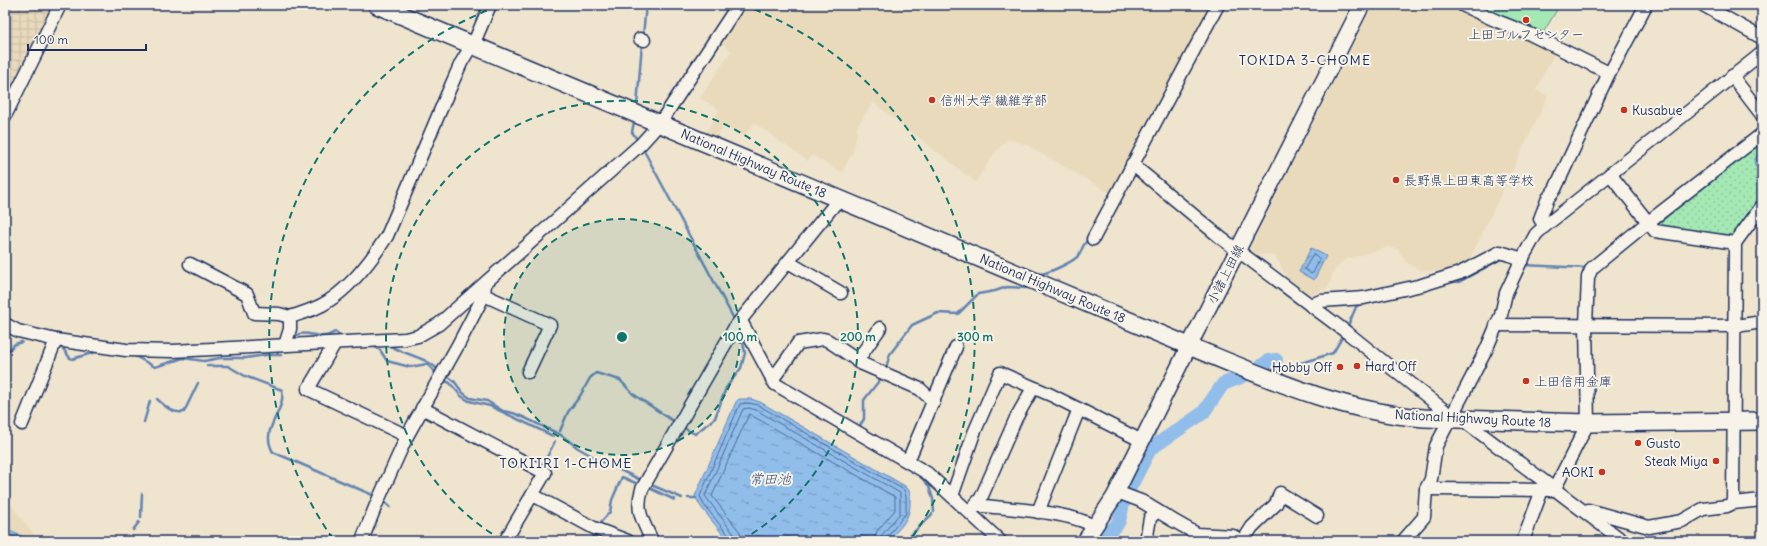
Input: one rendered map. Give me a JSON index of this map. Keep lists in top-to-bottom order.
{
  "streets": {
    "highway": ["National Highway Route 18"],
    "main road": ["小諸上田線"]
  },
  "crossings": [
    ["National Highway Route 18", "小諸上田線"]
  ],
  "districts": ["TOKIDA 3-CHOME", "TOKIIRI 1-CHOME"],
  "water": ["常田池"],
  "places": [
    "上田ゴルフセンター",
    "信州大学 繊維学部",
    "Kusabue",
    "長野県上田東高等学校",
    "Hard Off",
    "Hobby Off",
    "上田信用金庫",
    "Gusto",
    "Steak Miya",
    "AOKI"
  ],
  "scale_bar": "100 m",
  "rings": ["100 m", "200 m", "300 m"]
}
